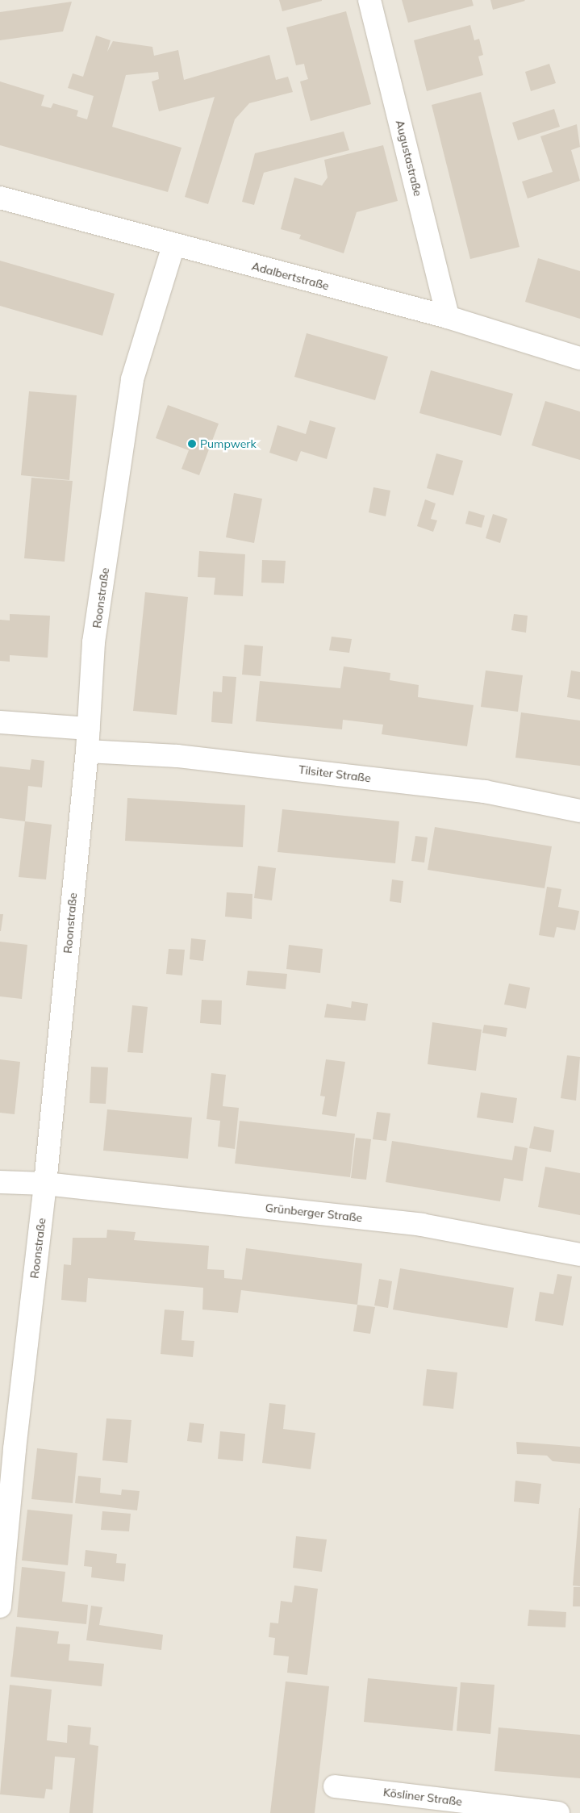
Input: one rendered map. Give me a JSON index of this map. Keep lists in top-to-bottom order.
{
  "streets": {
    "street": [
      "Augustastraße",
      "Adalbertstraße",
      "Roonstraße",
      "Tilsiter Straße",
      "Grünberger Straße",
      "Kösliner Straße"
    ]
  },
  "crossings": [
    ["Augustastraße", "Adalbertstraße"],
    ["Adalbertstraße", "Roonstraße"],
    ["Roonstraße", "Tilsiter Straße"],
    ["Roonstraße", "Grünberger Straße"]
  ],
  "places": ["Pumpwerk"]
}
